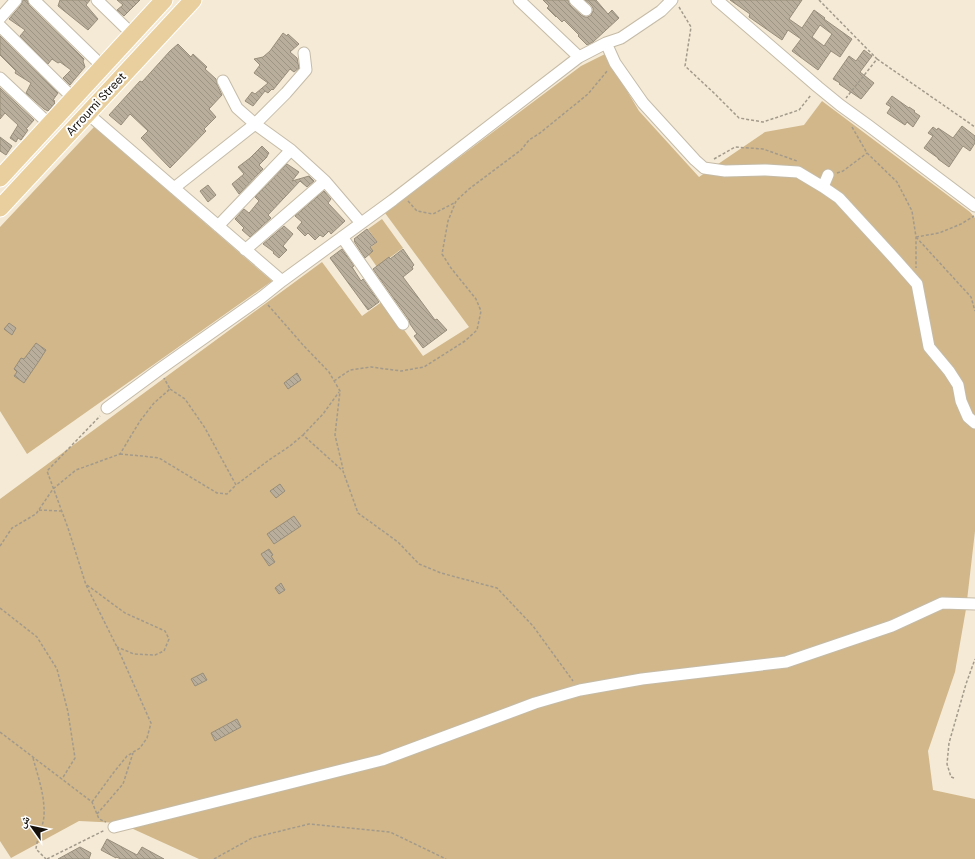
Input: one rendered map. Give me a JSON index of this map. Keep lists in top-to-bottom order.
{
  "streets": {
    "main road": ["Arroumi Street"]
  },
  "north": "top left"
}
